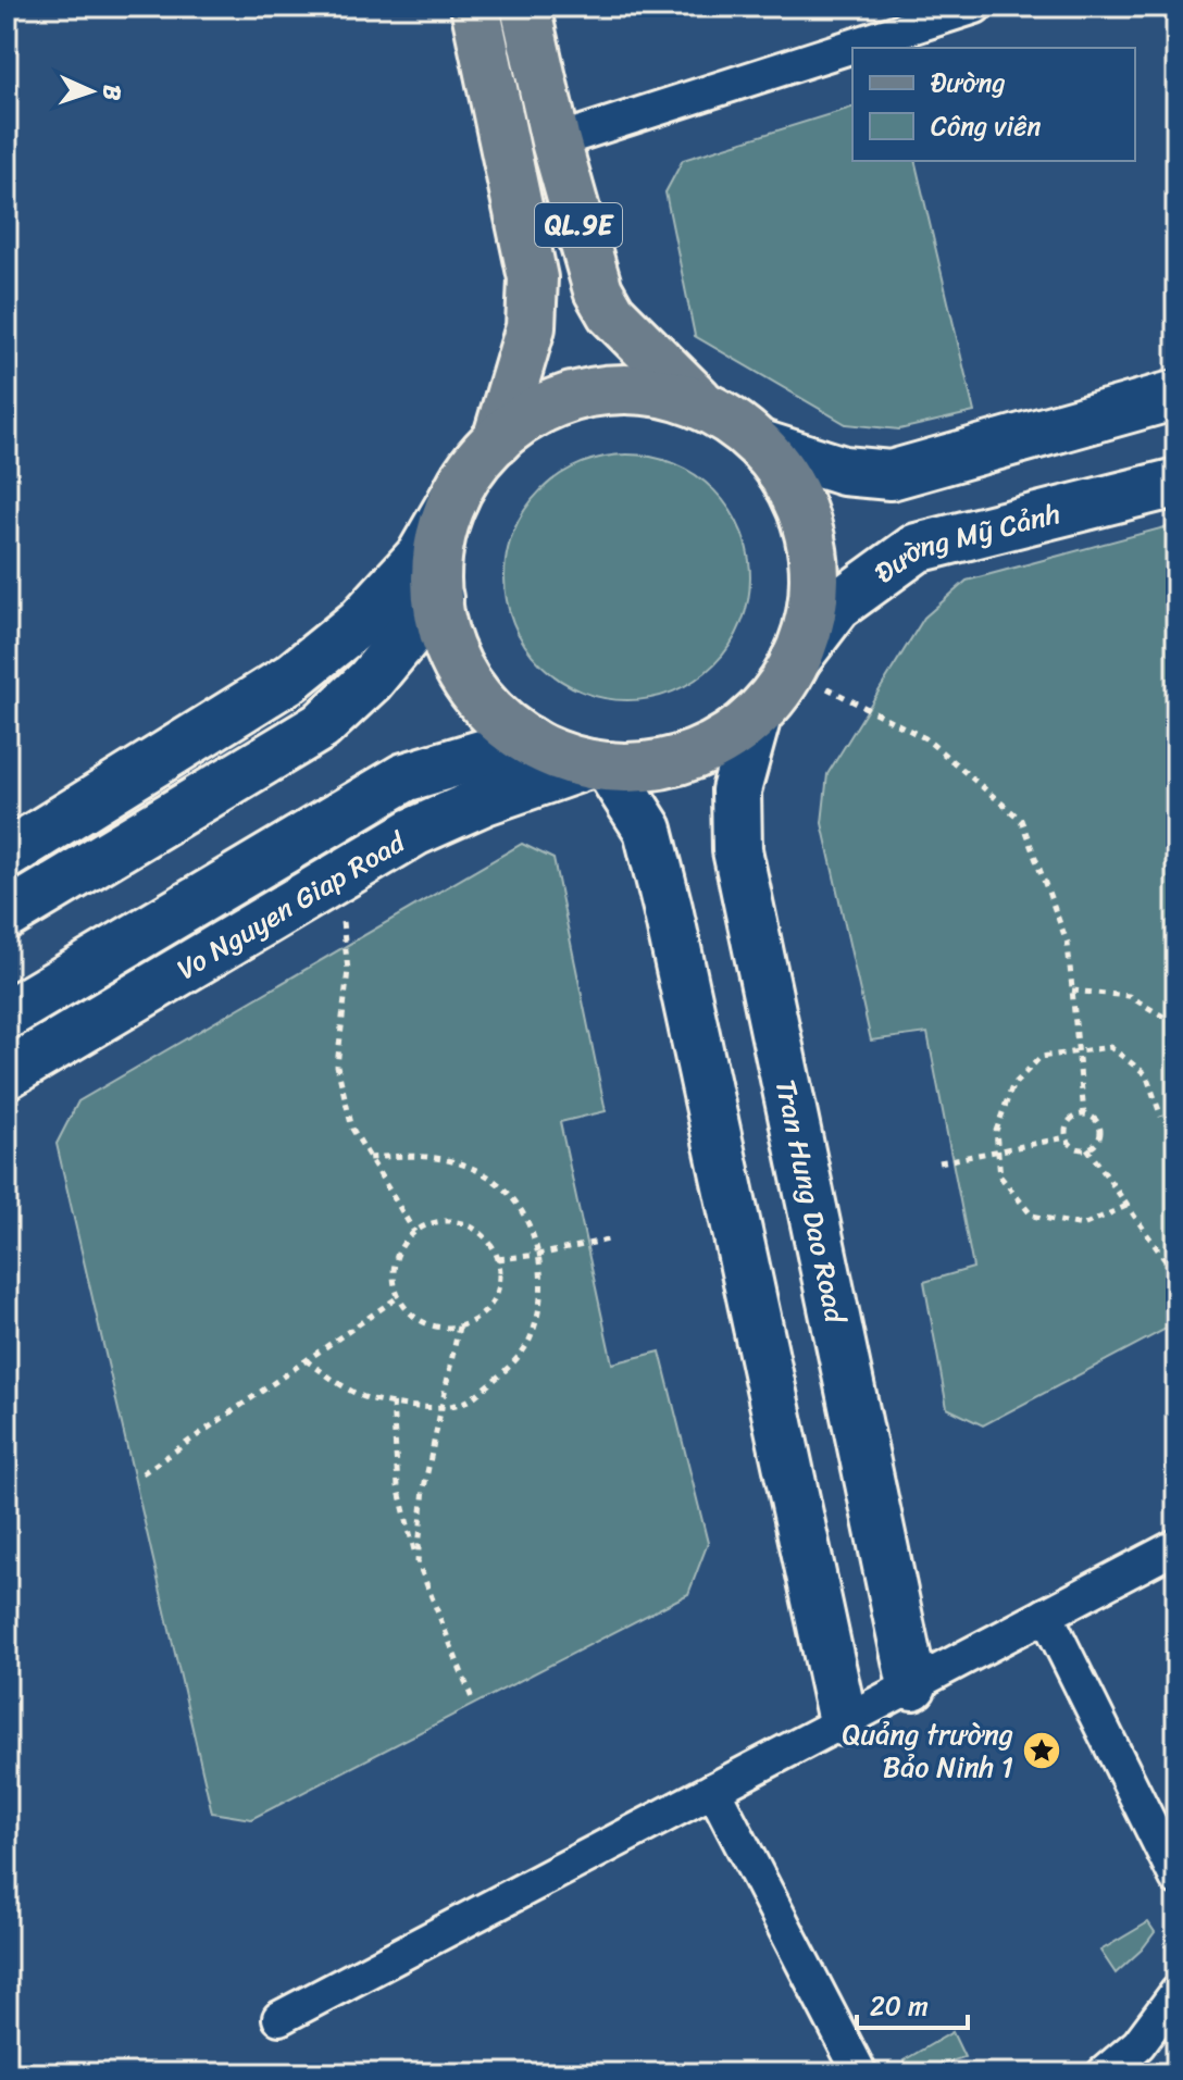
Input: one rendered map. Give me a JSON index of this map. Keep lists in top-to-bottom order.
{
  "streets": {
    "main road": [
      "QL.9E",
      "Đường Mỹ Cảnh",
      "Vo Nguyen Giap Road",
      "Tran Hung Dao Road"
    ]
  },
  "places": {
    "place": ["Quảng trường Bảo Ninh 1"]
  },
  "legend": ["Đường", "Công viên"],
  "scale_bar": "20 m",
  "north": "right"
}
